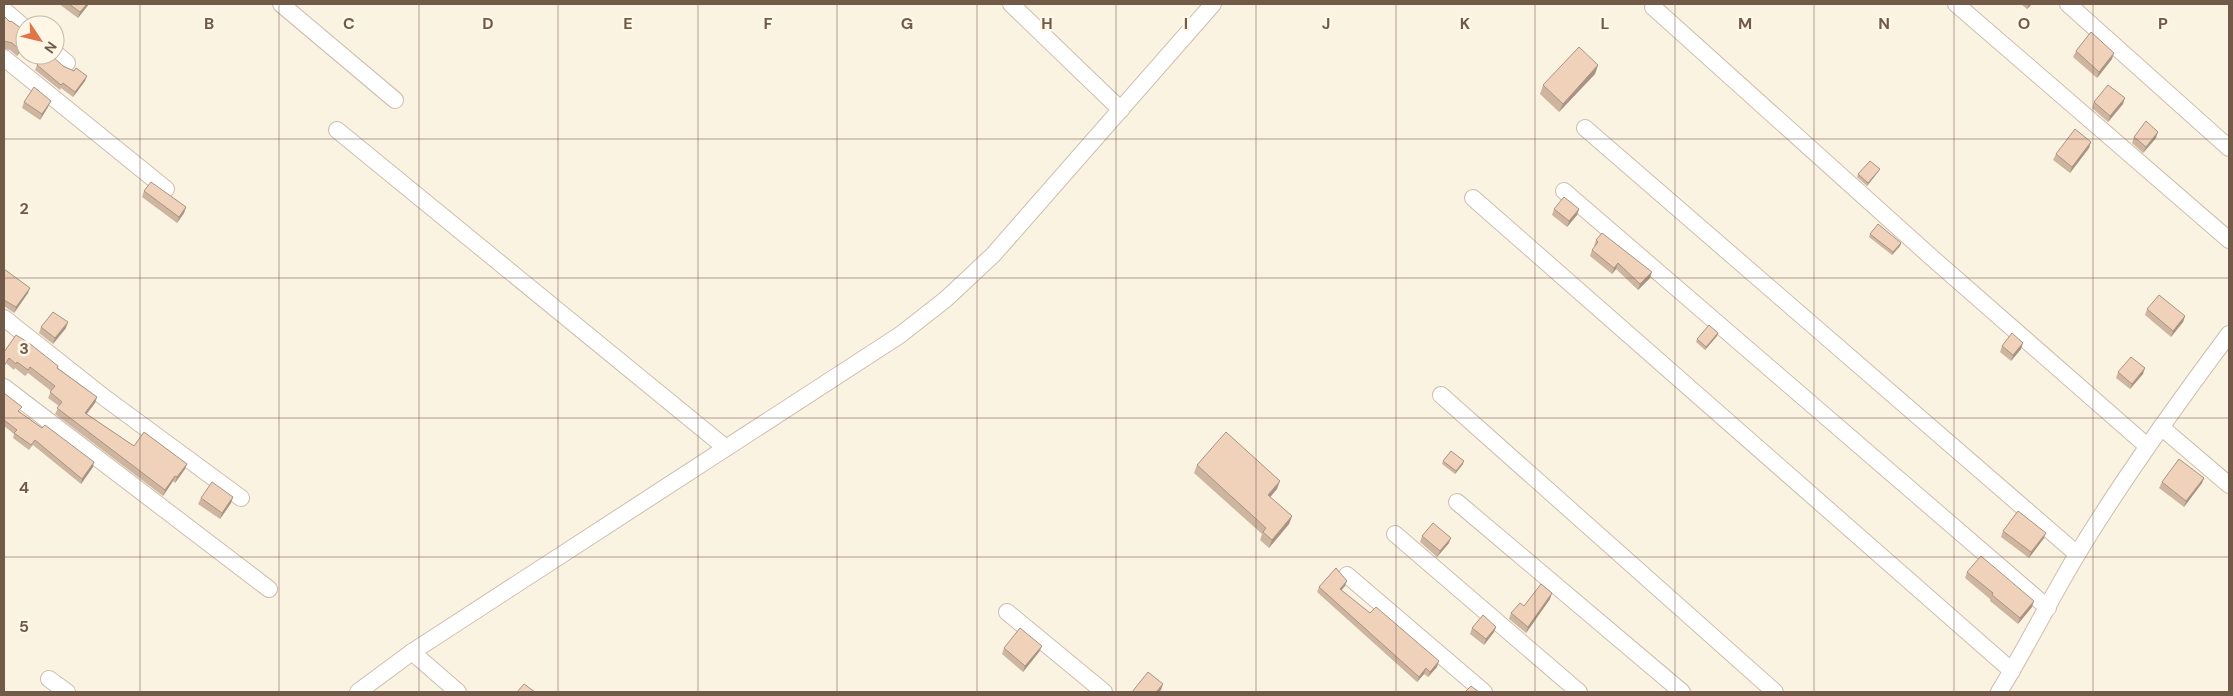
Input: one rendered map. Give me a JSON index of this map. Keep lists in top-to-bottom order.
{
  "north": "bottom right",
  "grid": {
    "columns": [
      "B",
      "C",
      "D",
      "E",
      "F",
      "G",
      "H",
      "I",
      "J",
      "K",
      "L",
      "M",
      "N",
      "O",
      "P"
    ],
    "rows": [
      "2",
      "3",
      "4",
      "5"
    ]
  }
}
